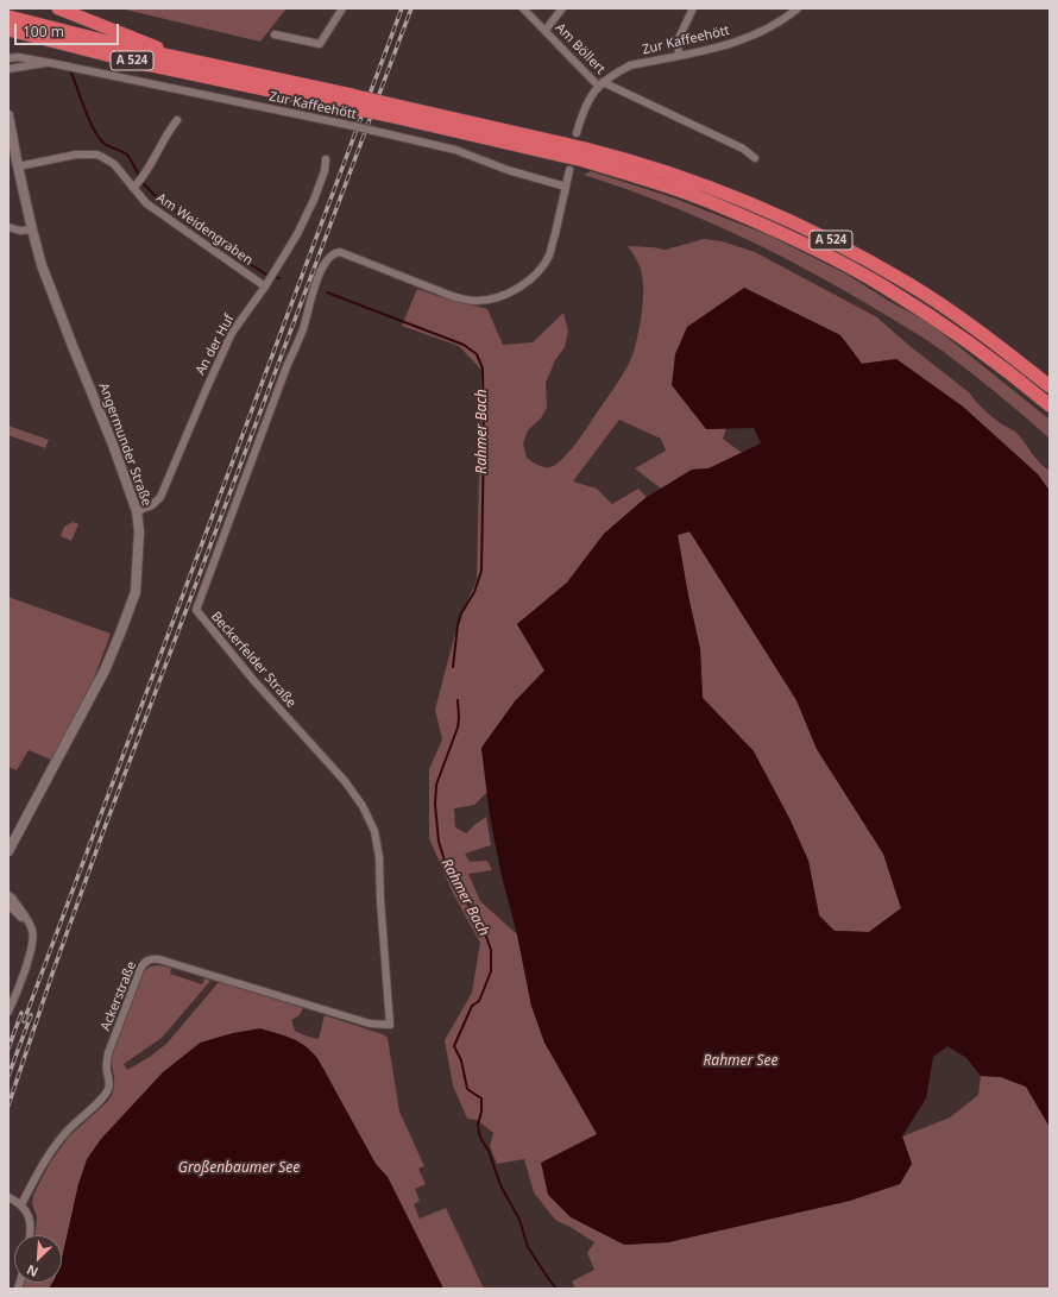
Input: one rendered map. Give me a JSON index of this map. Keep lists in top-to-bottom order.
{
  "streets": {
    "highway": ["A 524"],
    "main road": ["Angermunder Straße"],
    "street": [
      "Zur Kaffeehött",
      "Am Böllert",
      "Am Weidengraben",
      "An der Huf",
      "Beckerfelder Straße",
      "Ackerstraße"
    ]
  },
  "crossings": [
    ["Zur Kaffeehött", "Am Böllert"],
    ["Zur Kaffeehött", "Beckerfelder Straße"],
    ["Am Weidengraben", "An der Huf"],
    ["Am Weidengraben", "Angermunder Straße"],
    ["An der Huf", "Angermunder Straße"],
    ["Beckerfelder Straße", "Ackerstraße"]
  ],
  "water": ["Rahmer Bach", "Rahmer See", "Großenbaumer See"],
  "scale_bar": "100 m",
  "north": "bottom left"
}
